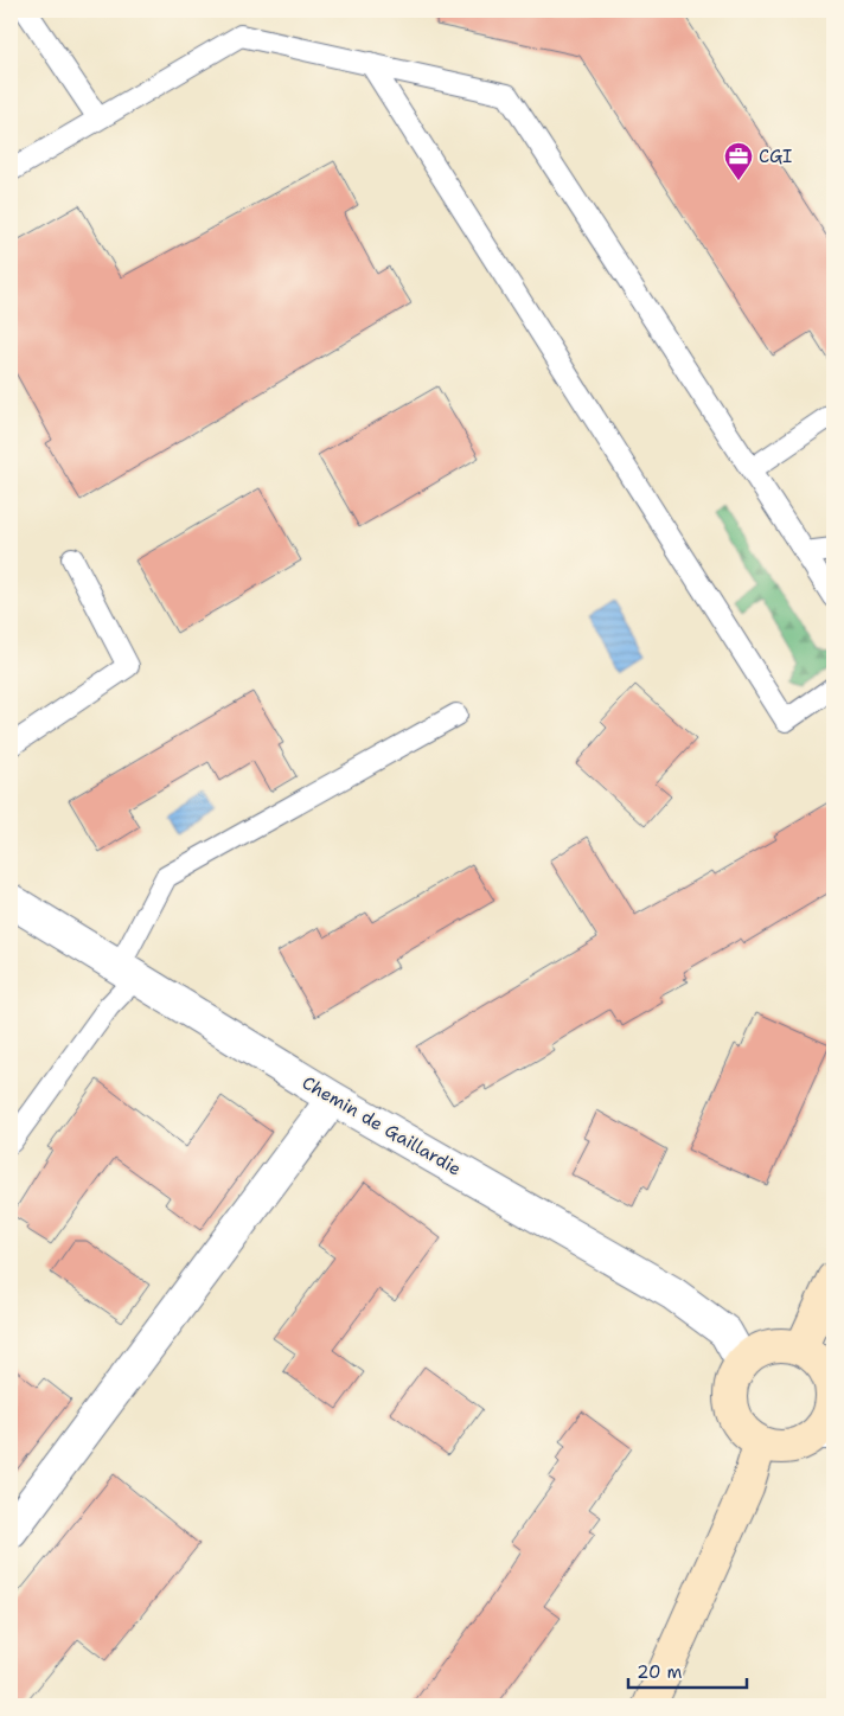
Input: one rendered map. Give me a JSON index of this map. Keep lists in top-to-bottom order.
{
  "streets": {
    "street": ["Chemin de Gaillardie"]
  },
  "places": {
    "office": ["CGI"]
  },
  "scale_bar": "20 m"
}
